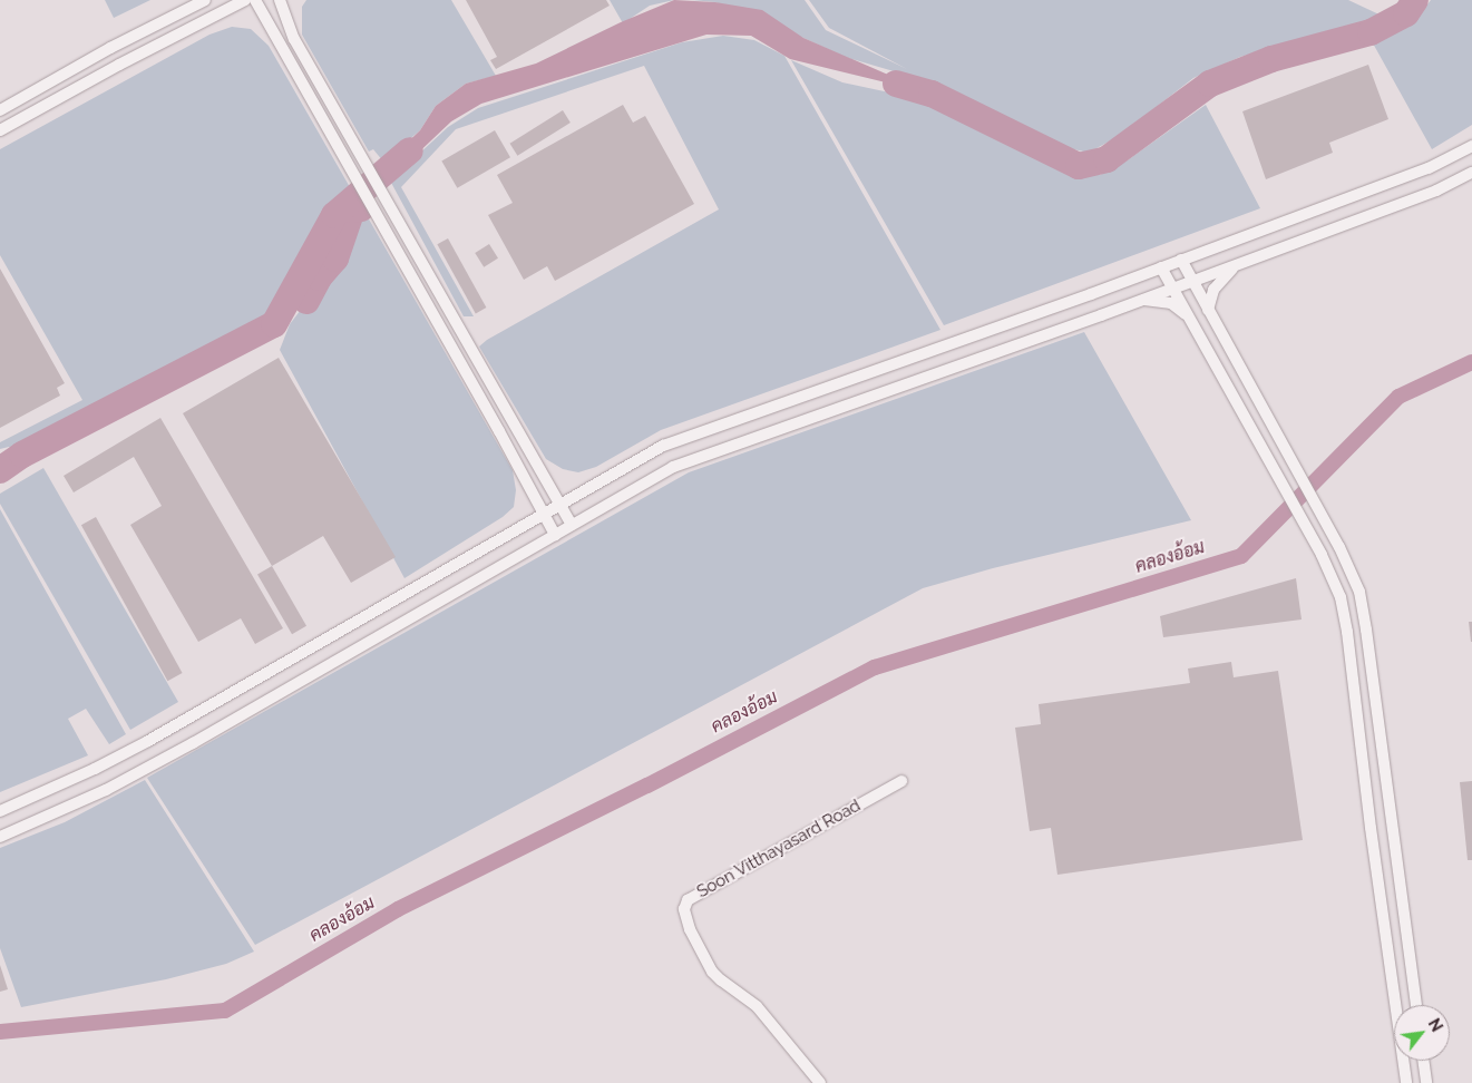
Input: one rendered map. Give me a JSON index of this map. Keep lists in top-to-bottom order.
{
  "streets": {
    "street": ["Soon Vitthayasard Road"]
  },
  "water": ["คลองอ้อม"],
  "north": "top right"
}
